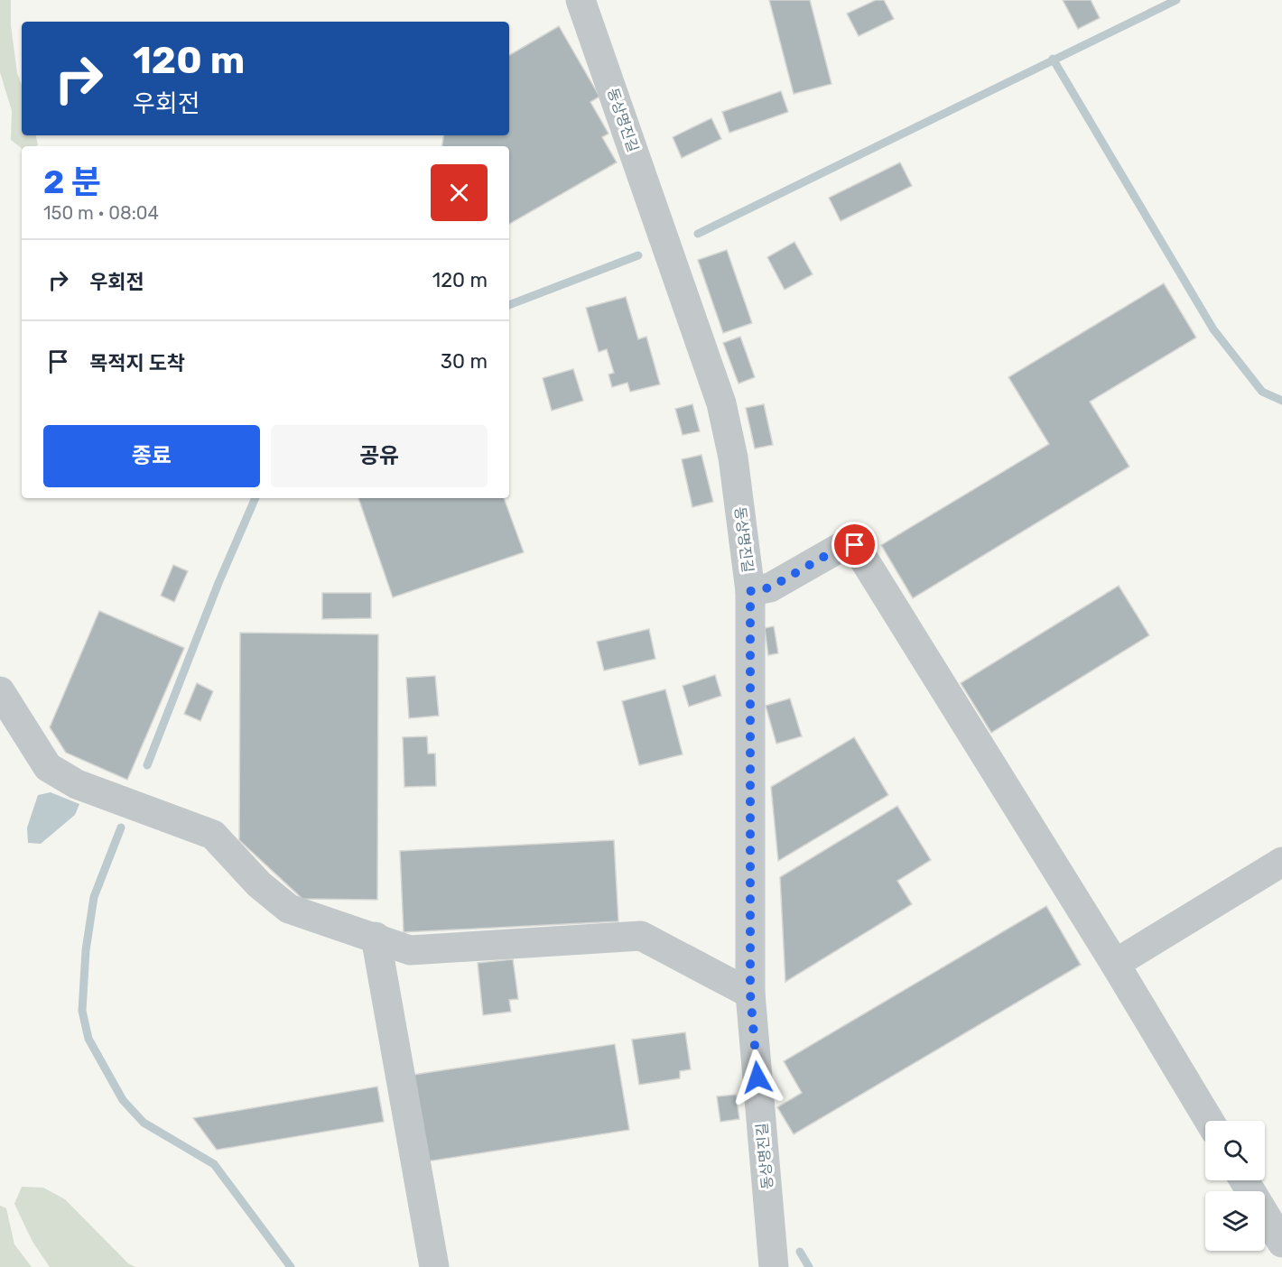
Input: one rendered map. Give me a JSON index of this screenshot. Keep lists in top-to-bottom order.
{
  "streets": {
    "street": ["동상명진길"]
  },
  "page": {
    "turn": ["120 m", "우회전"],
    "heading": ["2 분", "150 m · 08:04"],
    "list": [
      {
        "name": "우회전",
        "value": "120 m"
      },
      {
        "name": "목적지 도착",
        "value": "30 m"
      }
    ],
    "buttons": ["종료", "공유"]
  }
}
